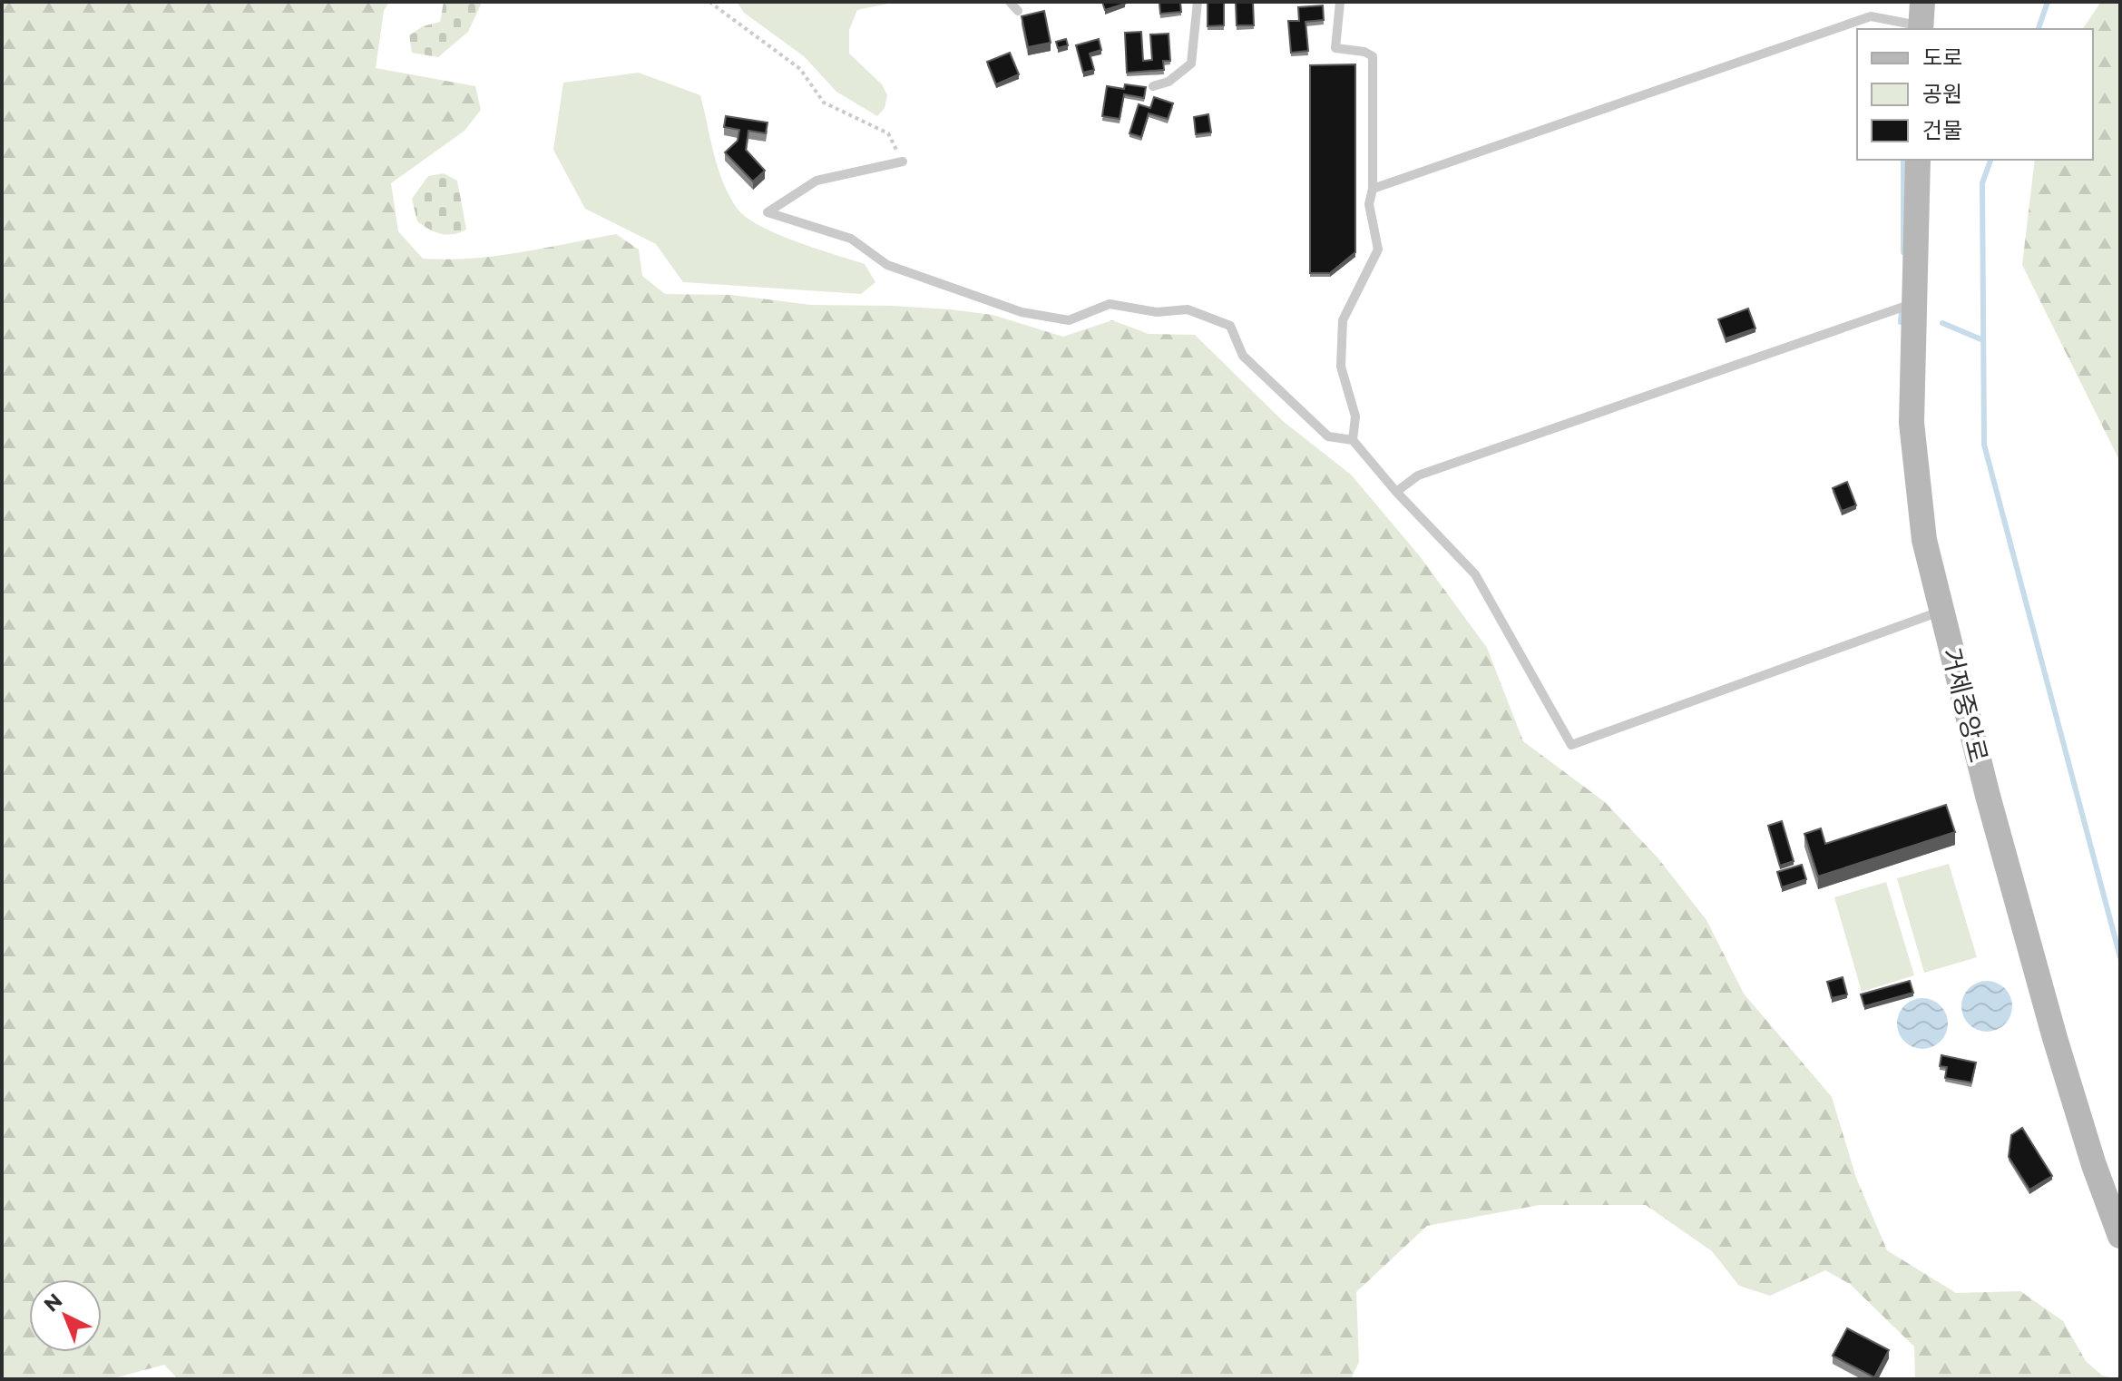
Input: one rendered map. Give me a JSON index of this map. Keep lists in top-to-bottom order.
{
  "streets": {
    "main road": ["거제중앙로"]
  },
  "legend": ["도로", "공원", "건물"],
  "north": "top left"
}
